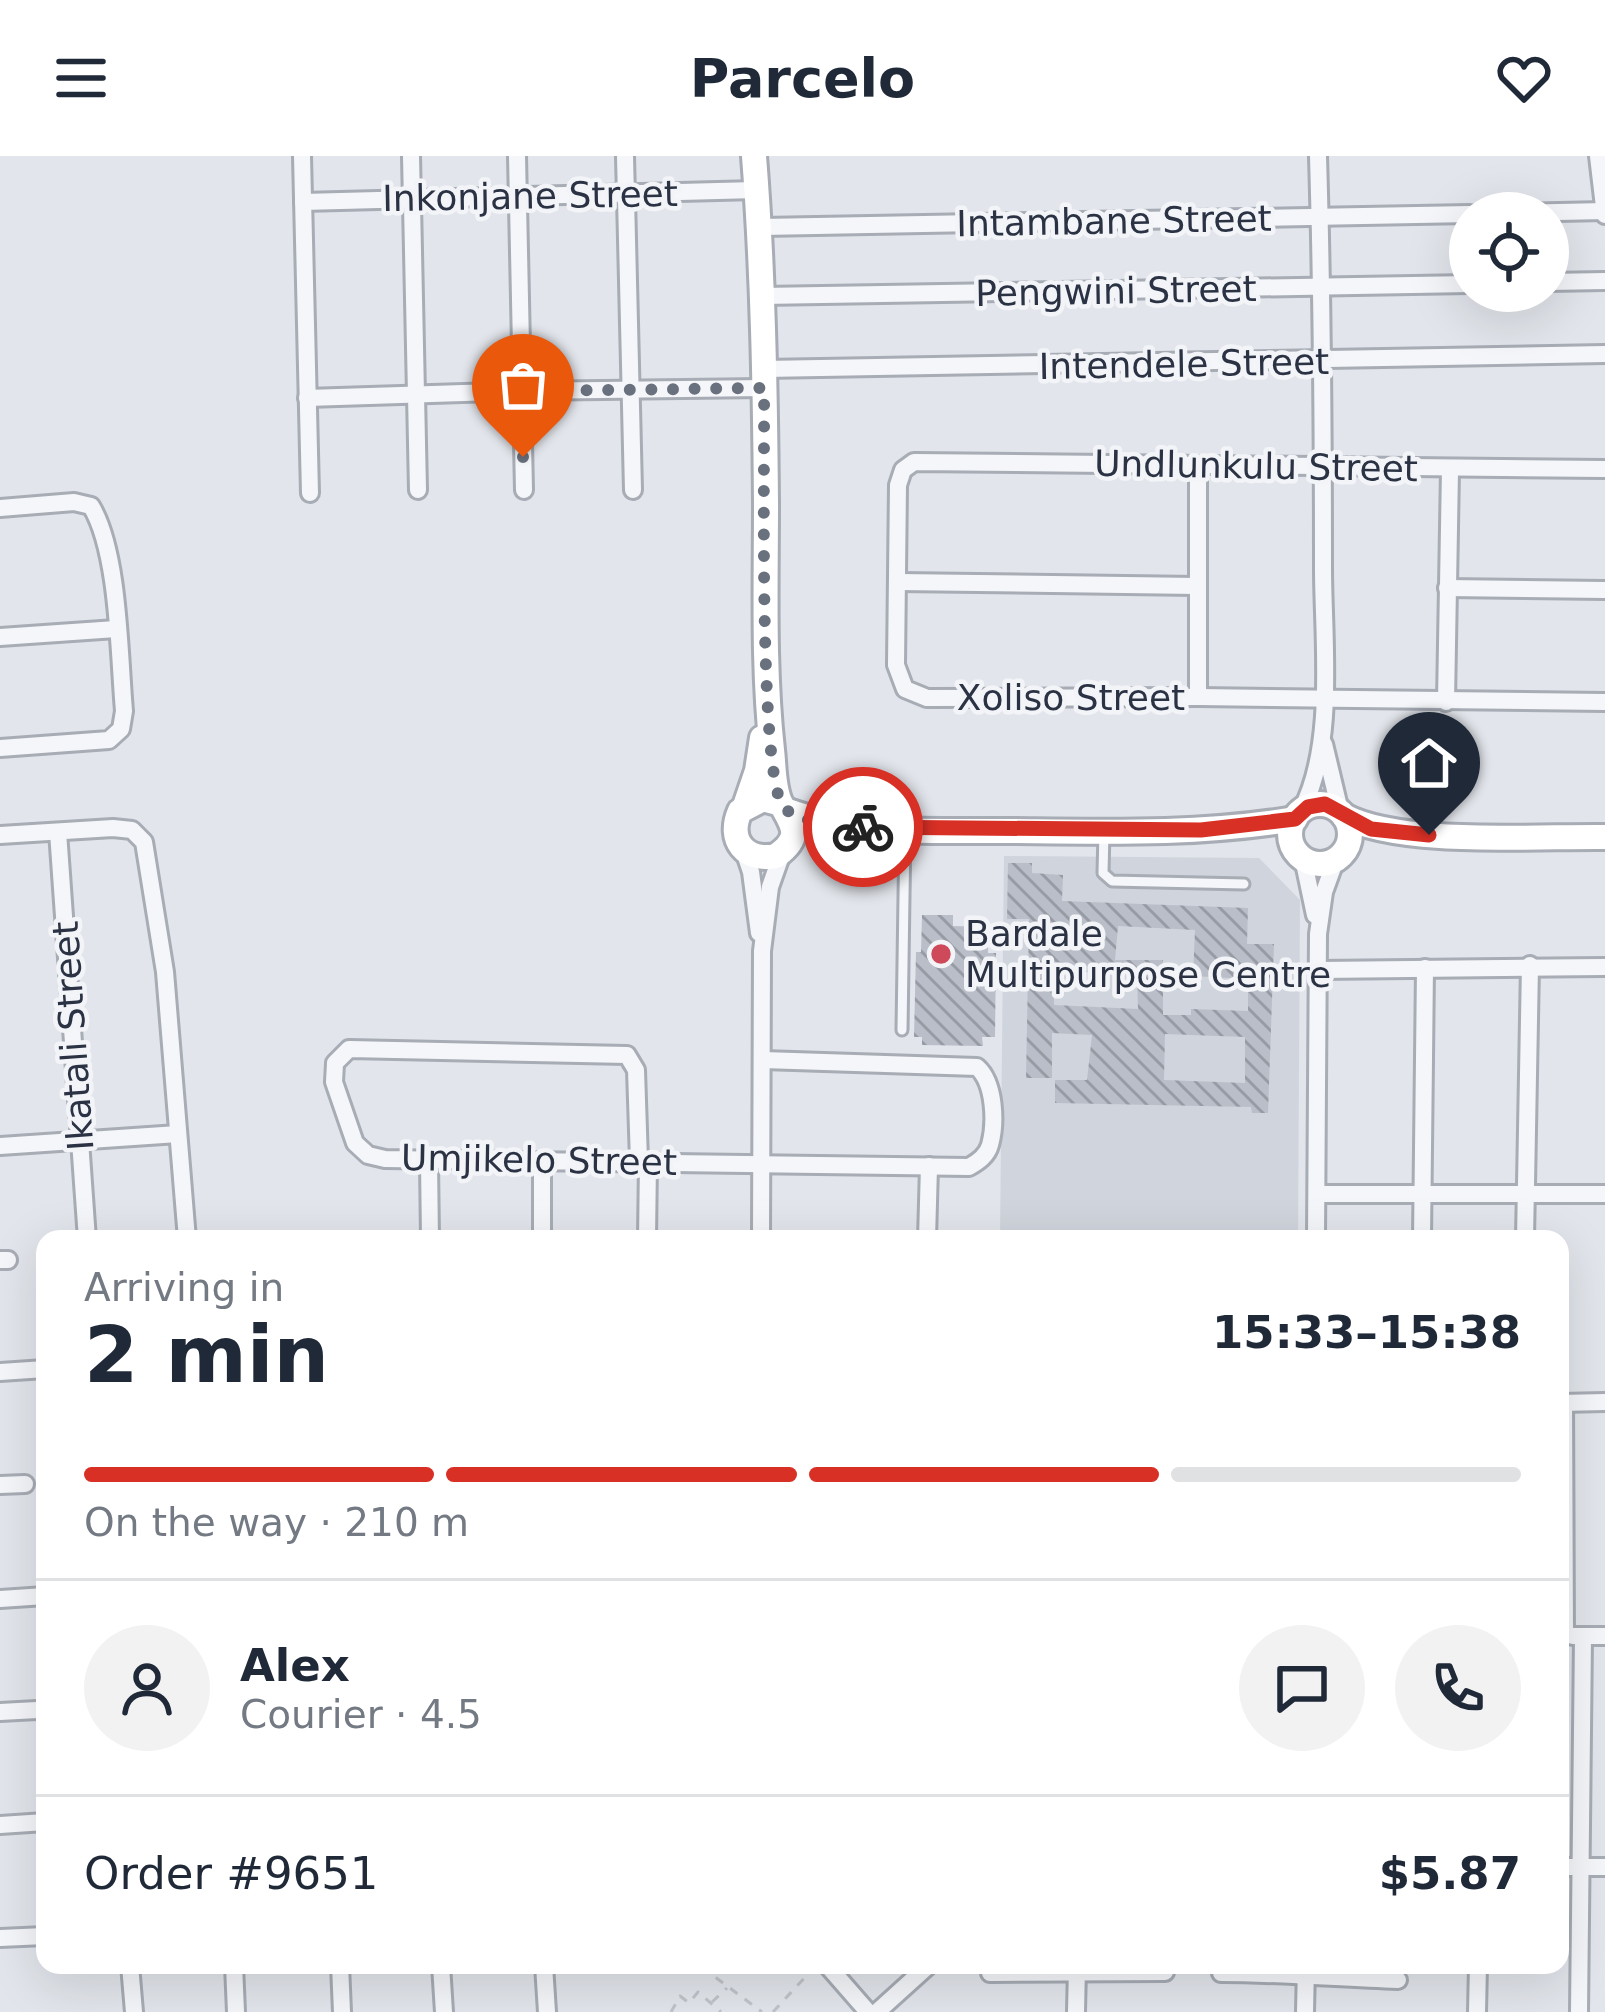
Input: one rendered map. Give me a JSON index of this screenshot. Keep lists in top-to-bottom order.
{
  "streets": {
    "street": [
      "Inkonjane Street",
      "Intambane Street",
      "Pengwini Street",
      "Intendele Street",
      "Undlunkulu Street",
      "Xoliso Street",
      "Ikatali Street",
      "Umjikelo Street"
    ]
  },
  "crossings": [
    ["Undlunkulu Street", "Xoliso Street"]
  ],
  "places": ["Bardale Multipurpose Centre"],
  "page": {
    "header": "Parcelo",
    "heading": ["2 min", "Arriving in", "15:33–15:38"],
    "panel": [
      "Alex",
      "Courier · 4.5",
      "Order #9651",
      "$5.87"
    ],
    "bar": "On the way · 210 m"
  }
}
